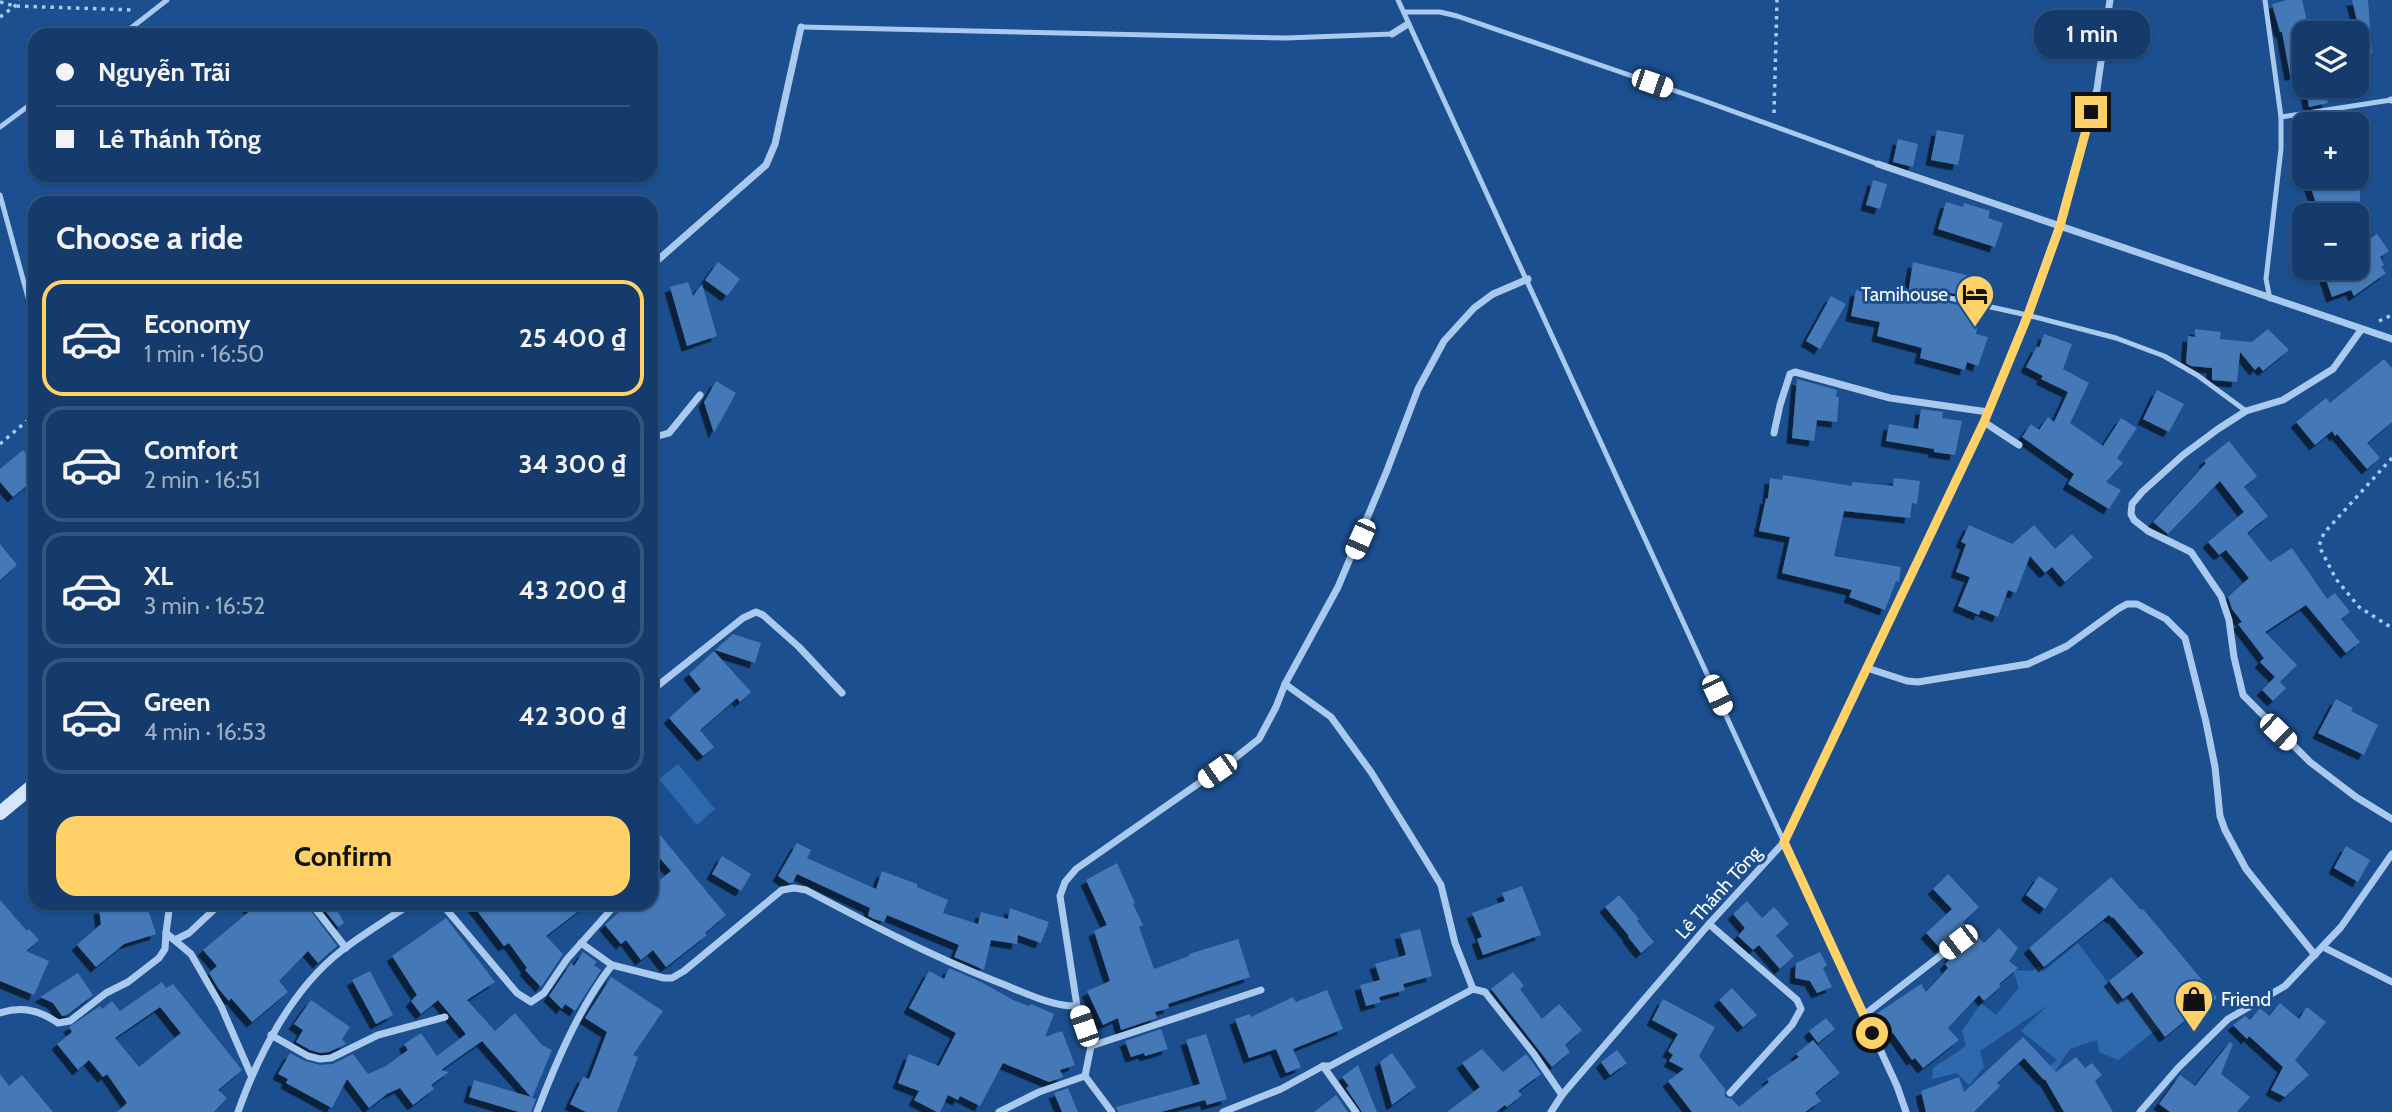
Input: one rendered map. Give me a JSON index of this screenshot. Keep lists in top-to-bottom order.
{
  "streets": {
    "street": ["Lê Thánh Tông"]
  },
  "places": {
    "hotel": ["Tamihouse"],
    "shop": ["Friend"]
  },
  "page": {
    "bubble": "1 min",
    "map_buttons": ["+", "−"],
    "banner": ["Nguyễn Trãi", "Lê Thánh Tông"],
    "heading": "Choose a ride",
    "list": [
      {
        "name": "Economy",
        "note": "1 min · 16:50",
        "value": "25 400 ₫"
      },
      {
        "name": "Comfort",
        "note": "2 min · 16:51",
        "value": "34 300 ₫"
      },
      {
        "name": "XL",
        "note": "3 min · 16:52",
        "value": "43 200 ₫"
      },
      {
        "name": "Green",
        "note": "4 min · 16:53",
        "value": "42 300 ₫"
      }
    ],
    "buttons": "Confirm"
  }
}
